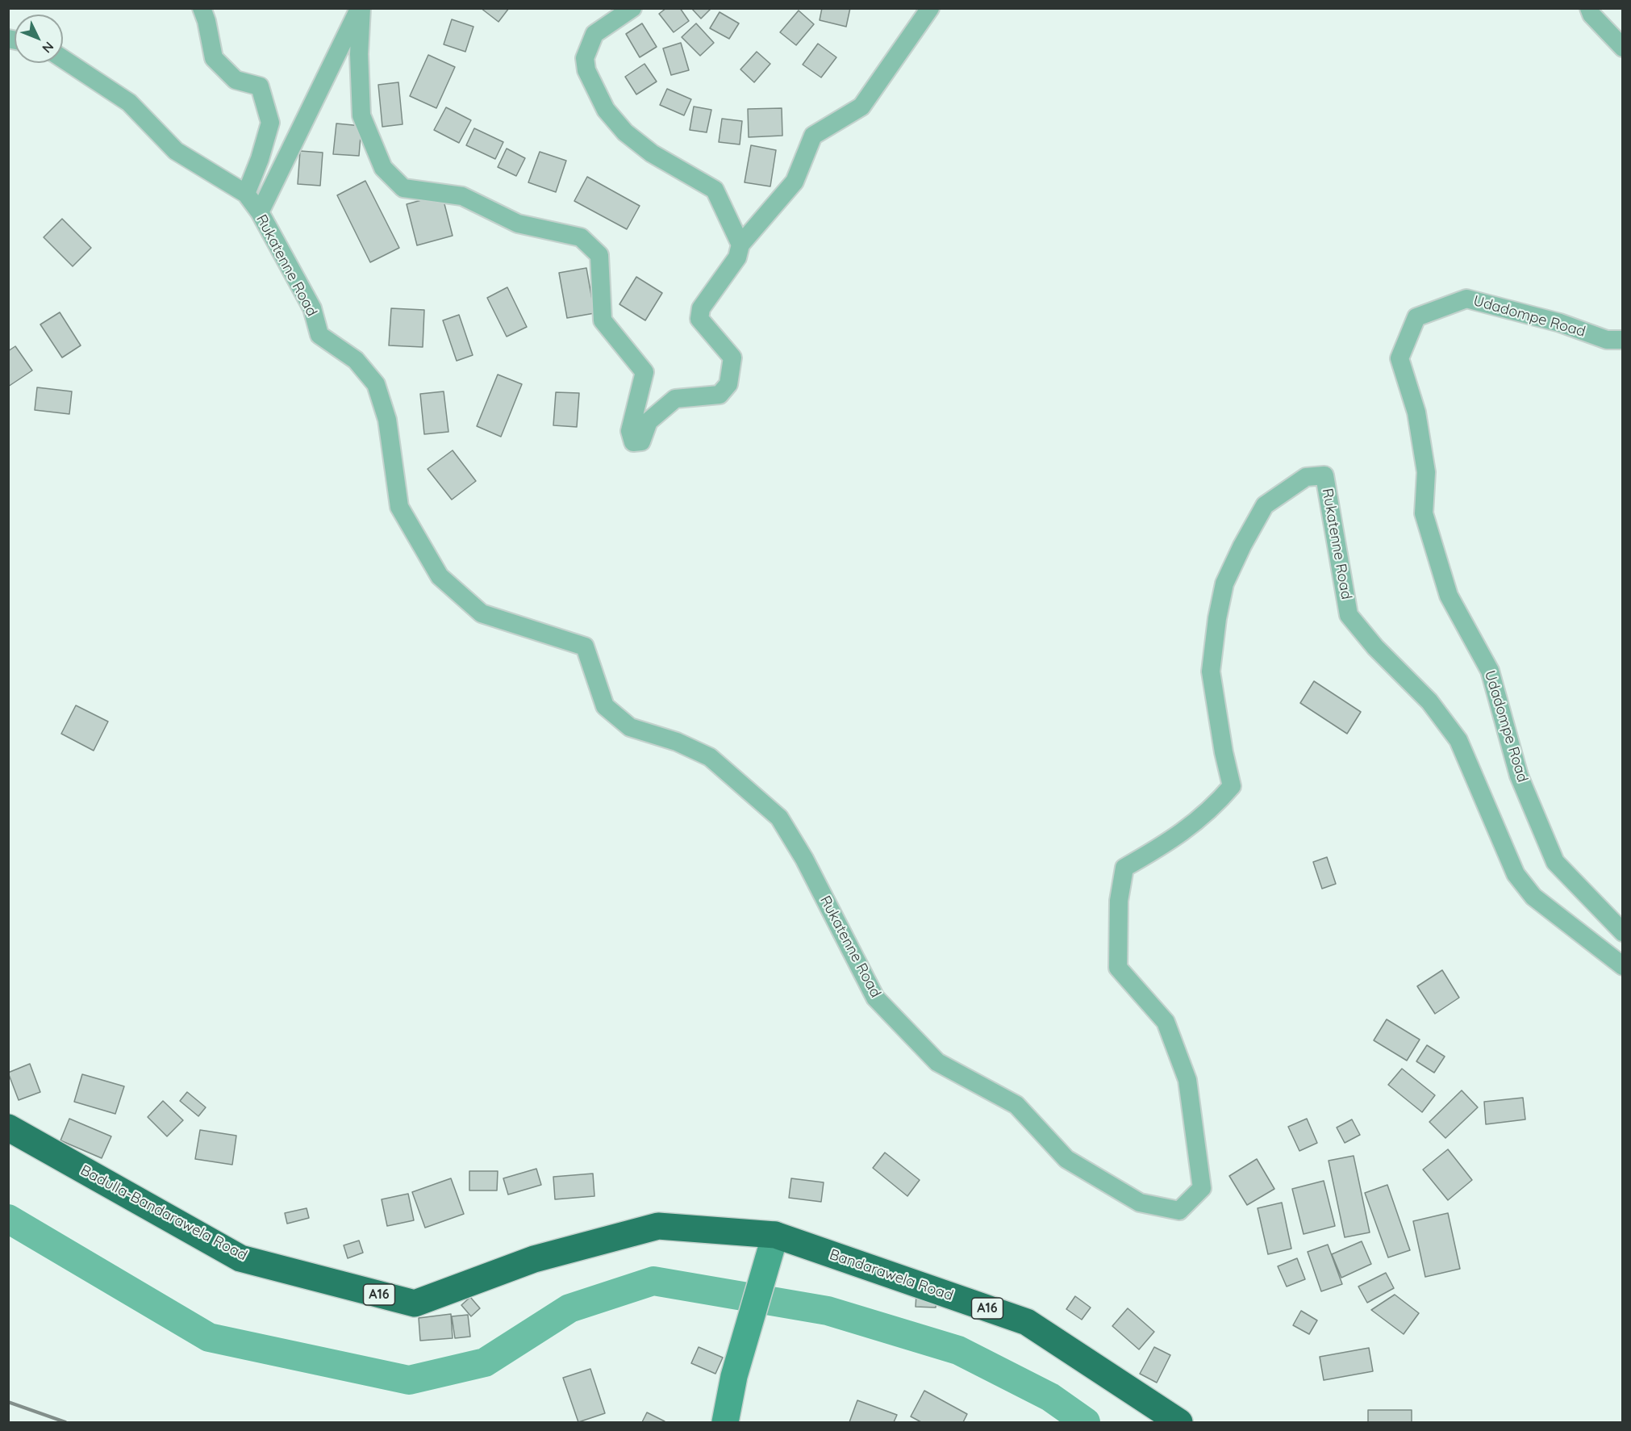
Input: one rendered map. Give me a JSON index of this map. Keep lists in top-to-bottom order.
{
  "streets": {
    "highway": ["Badulla-Bandarawela Road", "Bandarawela Road", "A16"],
    "street": ["Rukatenne Road", "Udadompe Road"]
  },
  "crossings": [
    ["Badulla-Bandarawela Road", "Bandarawela Road"]
  ],
  "north": "bottom right"
}
